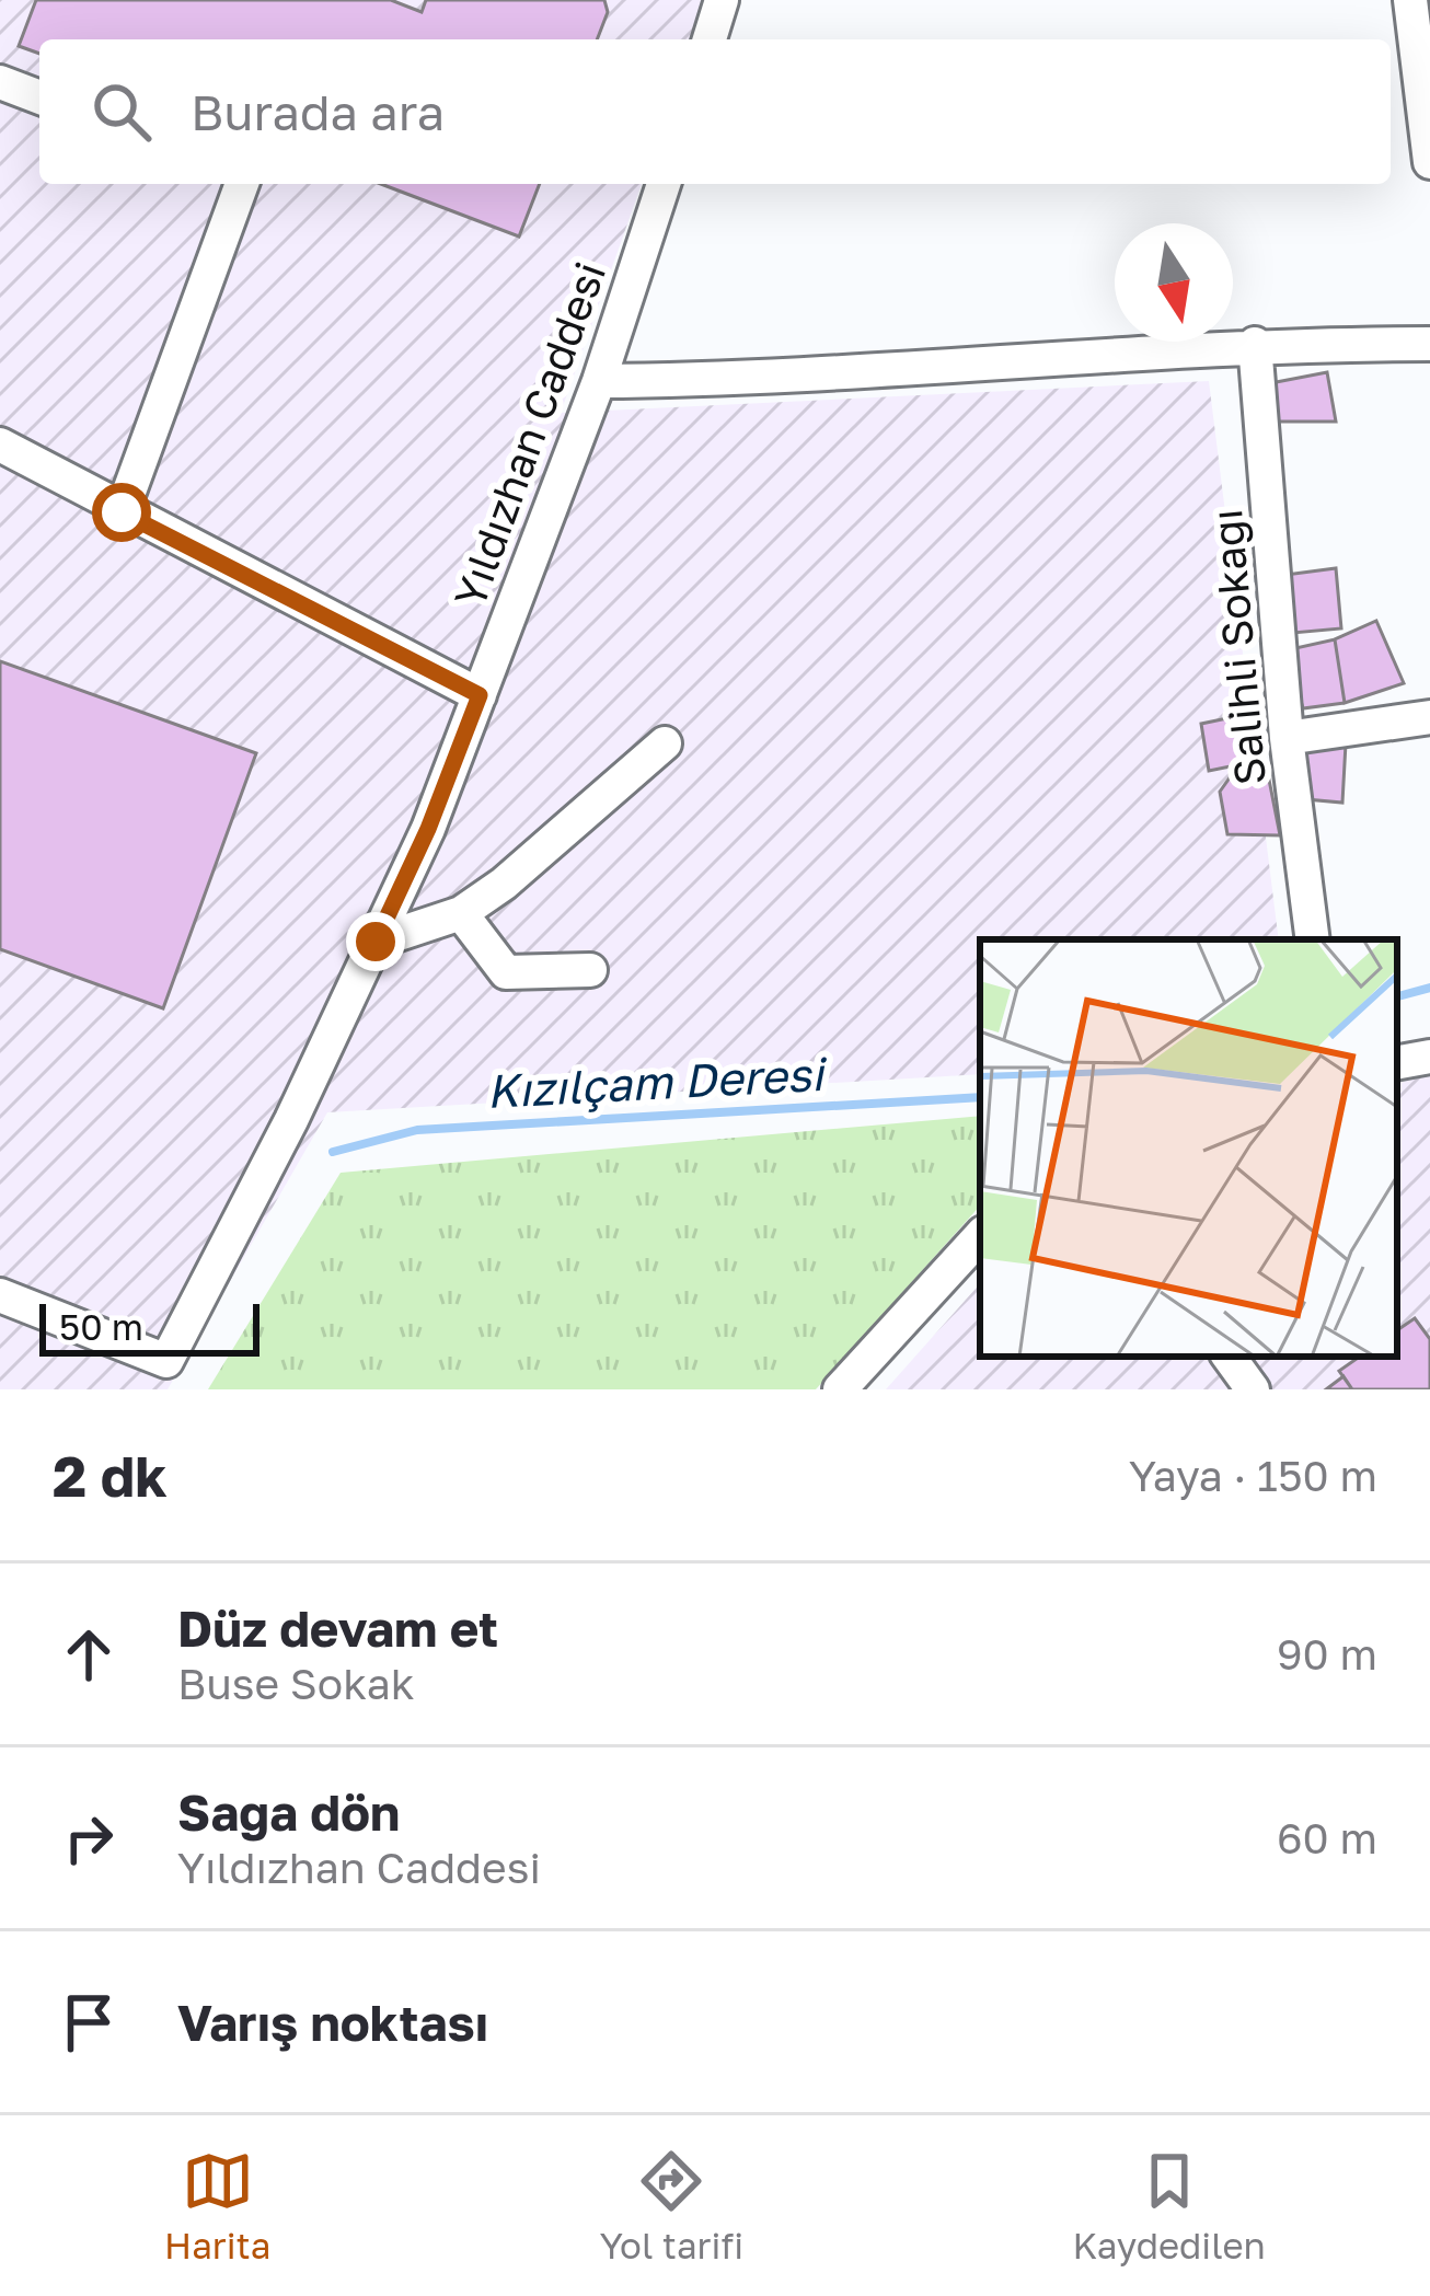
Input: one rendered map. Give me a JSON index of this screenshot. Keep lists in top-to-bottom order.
{
  "streets": {
    "street": ["Yıldızhan Caddesi", "Salihli Sokağı"]
  },
  "water": ["Kızılçam Deresi"],
  "scale_bar": "50 m",
  "north": "bottom",
  "page": {
    "search": "Burada ara",
    "scale": "50 m",
    "heading": ["2 dk", "Yaya · 150 m"],
    "list": [
      ["Düz devam et", "Buse Sokak", "90 m"],
      ["Sağa dön", "Yıldızhan Caddesi", "60 m"],
      "Varış noktası"
    ],
    "nav": ["Harita", "Yol tarifi", "Kaydedilen"]
  }
}
